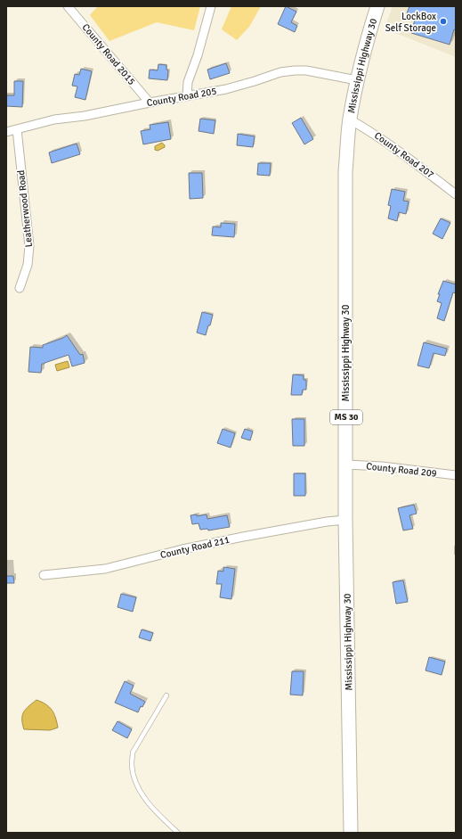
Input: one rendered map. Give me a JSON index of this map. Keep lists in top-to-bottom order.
{
  "streets": {
    "main road": ["Mississippi Highway 30", "MS 30"],
    "street": [
      "County Road 2015",
      "County Road 205",
      "County Road 207",
      "Leatherwood Road",
      "County Road 209",
      "County Road 211"
    ]
  },
  "crossings": [
    ["County Road 2015", "County Road 205"],
    ["Mississippi Highway 30", "County Road 205"],
    ["Mississippi Highway 30", "County Road 207"],
    ["Mississippi Highway 30", "County Road 209"],
    ["Mississippi Highway 30", "County Road 211"],
    ["County Road 205", "Leatherwood Road"]
  ],
  "places": ["LockBox Self Storage"]
}
